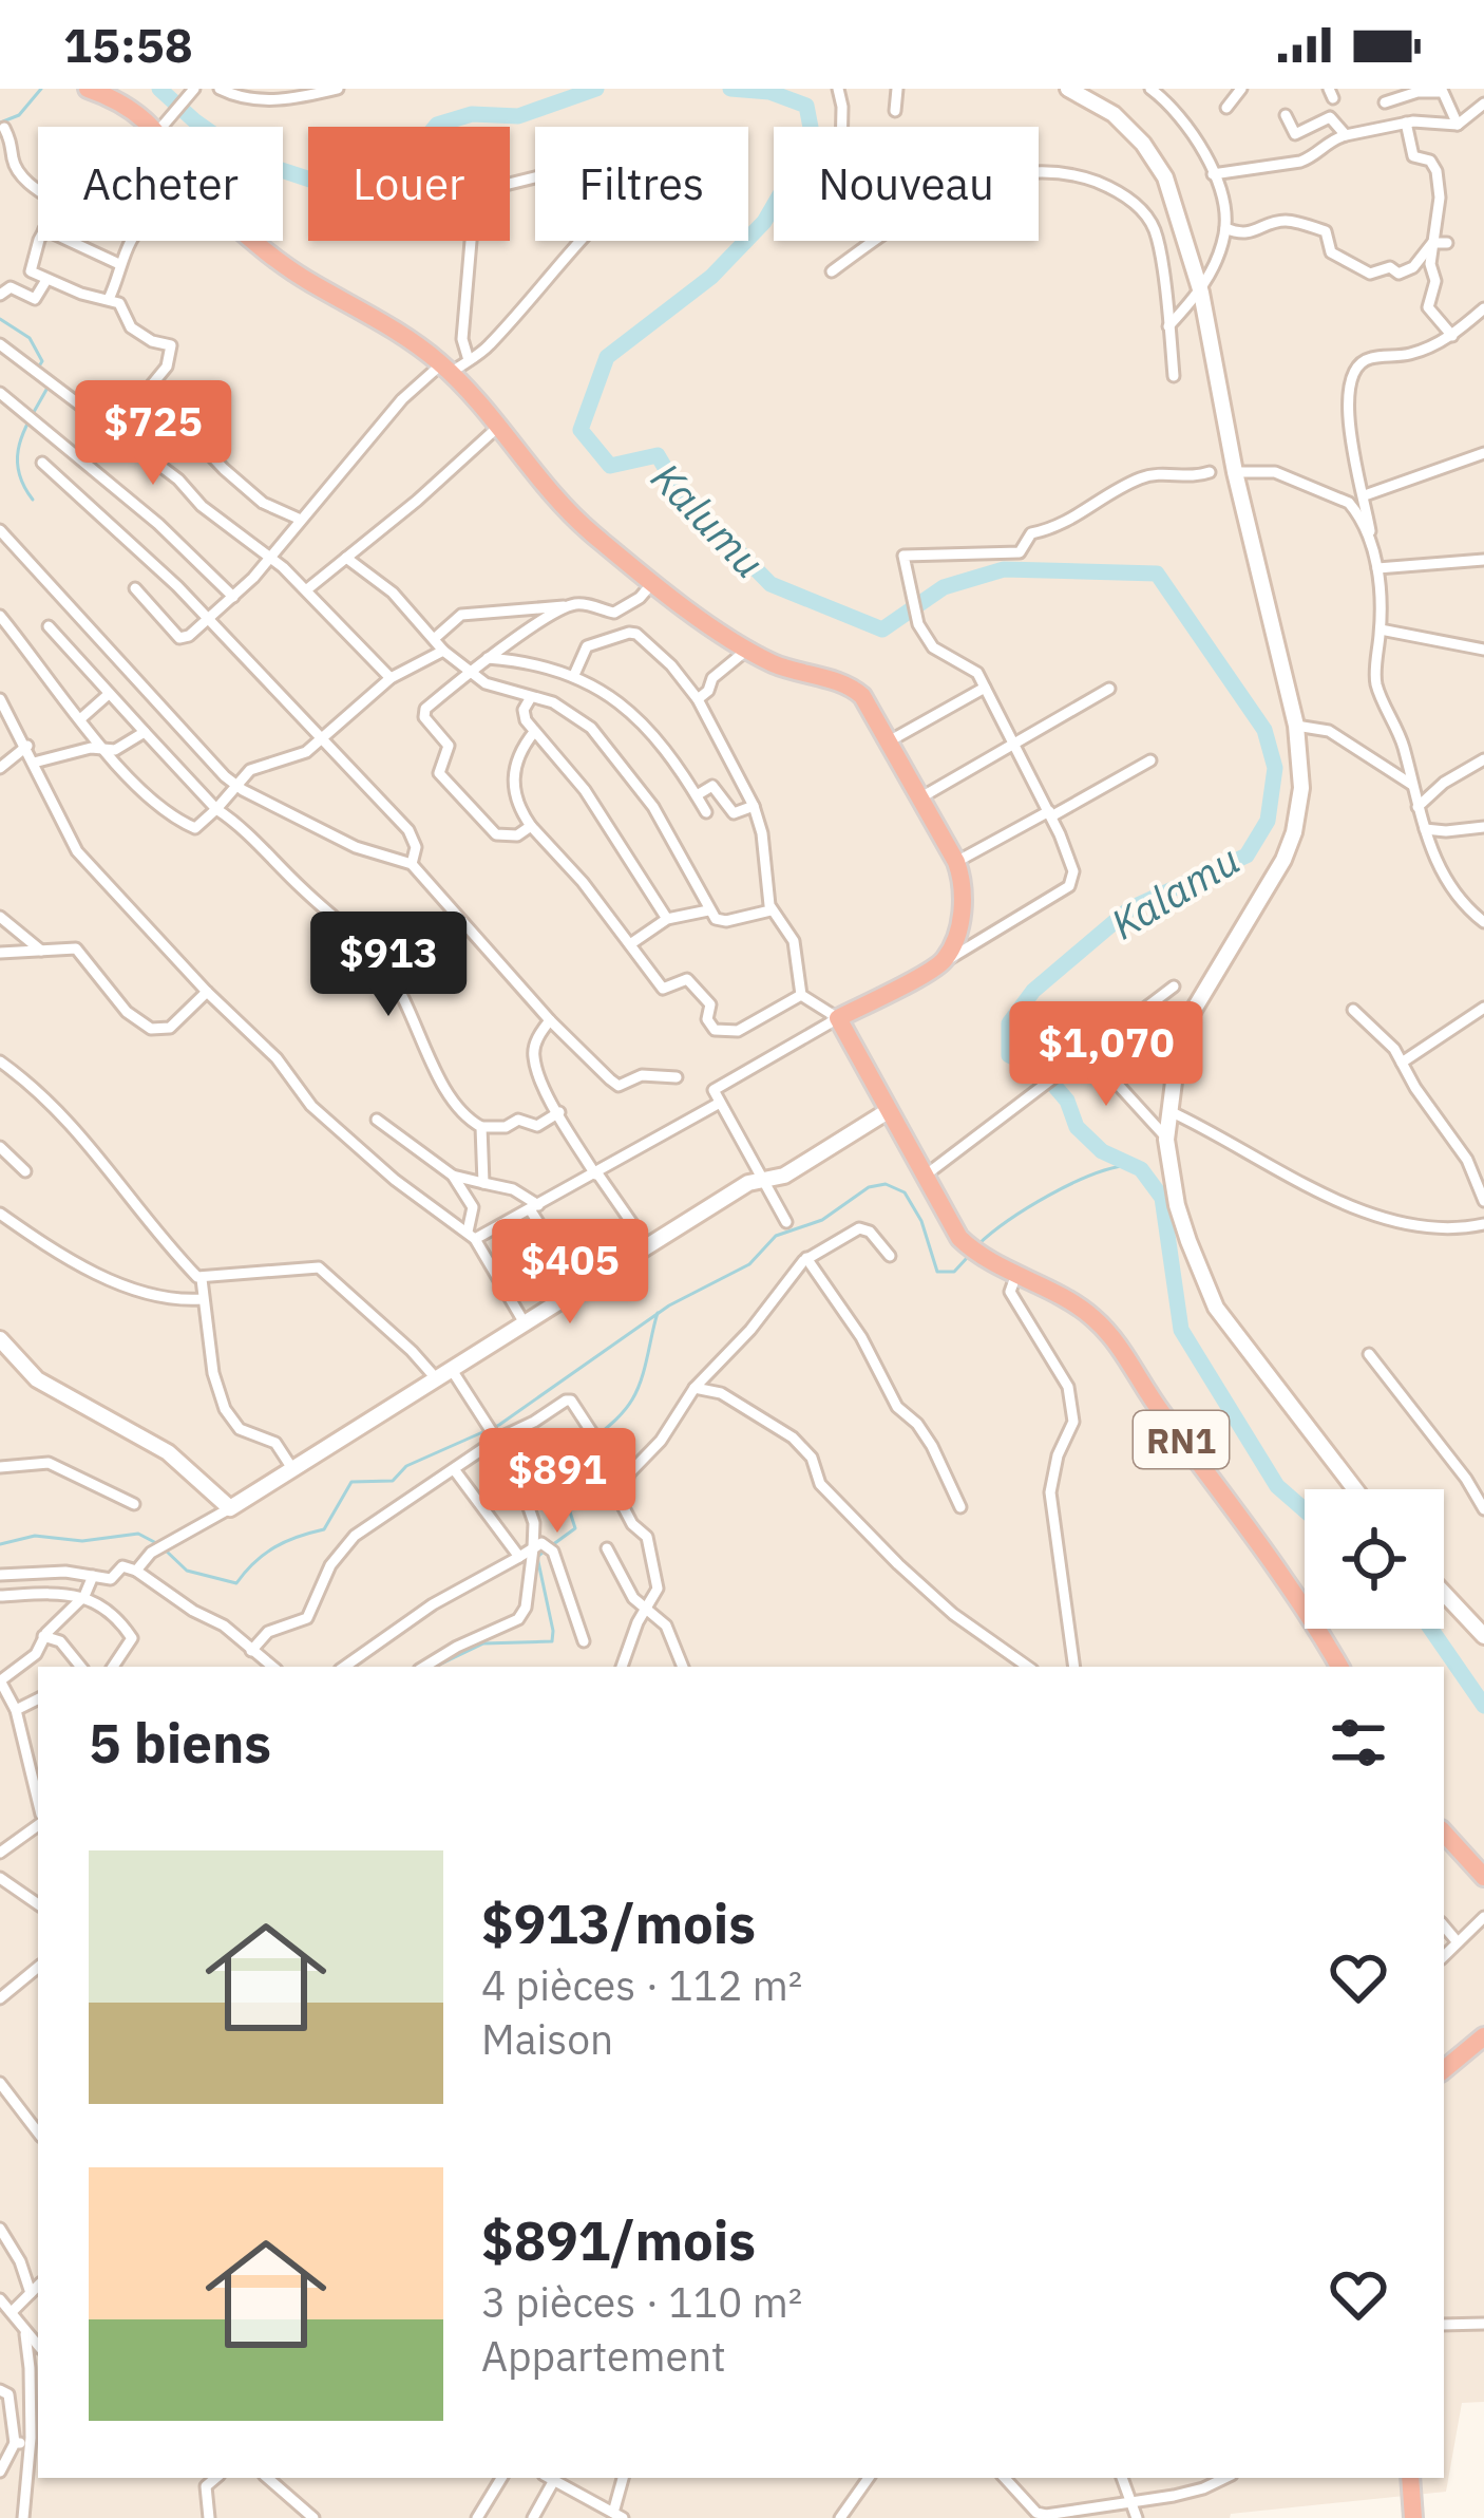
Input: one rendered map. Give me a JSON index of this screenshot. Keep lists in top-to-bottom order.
{
  "streets": {
    "highway": ["RN1"]
  },
  "water": ["Kalumu", "Kalamu"],
  "page": {
    "status": "15:58",
    "chip": [
      "Acheter",
      "Louer",
      "Filtres",
      "Nouveau"
    ],
    "price": [
      "$725",
      "$913",
      "$1,070",
      "$405",
      "$891"
    ],
    "heading": "5 biens",
    "list": [
      {
        "name": "$913/mois",
        "note": "4 pièces · 112 m² · Maison"
      },
      {
        "name": "$891/mois",
        "note": "3 pièces · 110 m² · Appartement"
      }
    ]
  }
}
